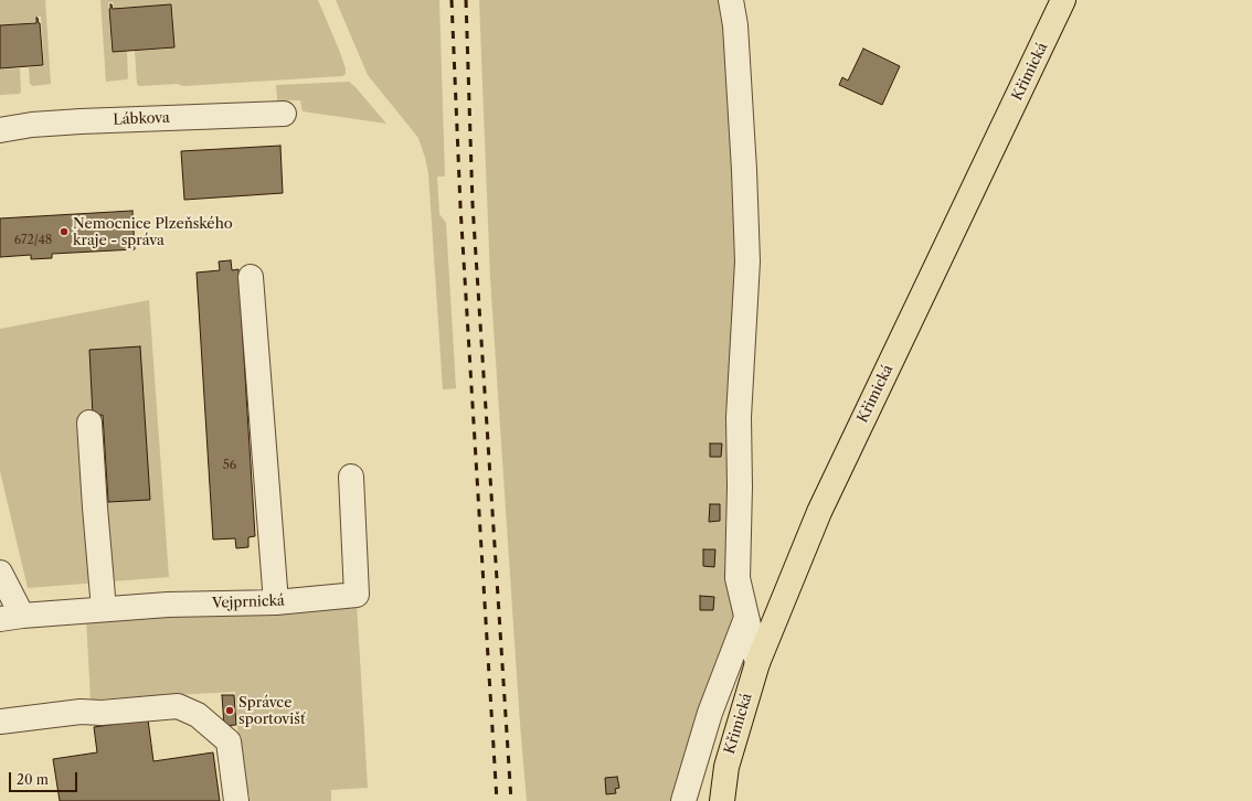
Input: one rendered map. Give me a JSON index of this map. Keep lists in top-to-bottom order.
{
  "streets": {
    "main road": ["Křimická"],
    "street": ["Lábkova", "Vejprnická"]
  },
  "places": ["Nemocnice Plzeňského kraje - správa", "Správce sportovišť"],
  "house_numbers": ["672/48", "56"],
  "scale_bar": "20 m"
}
